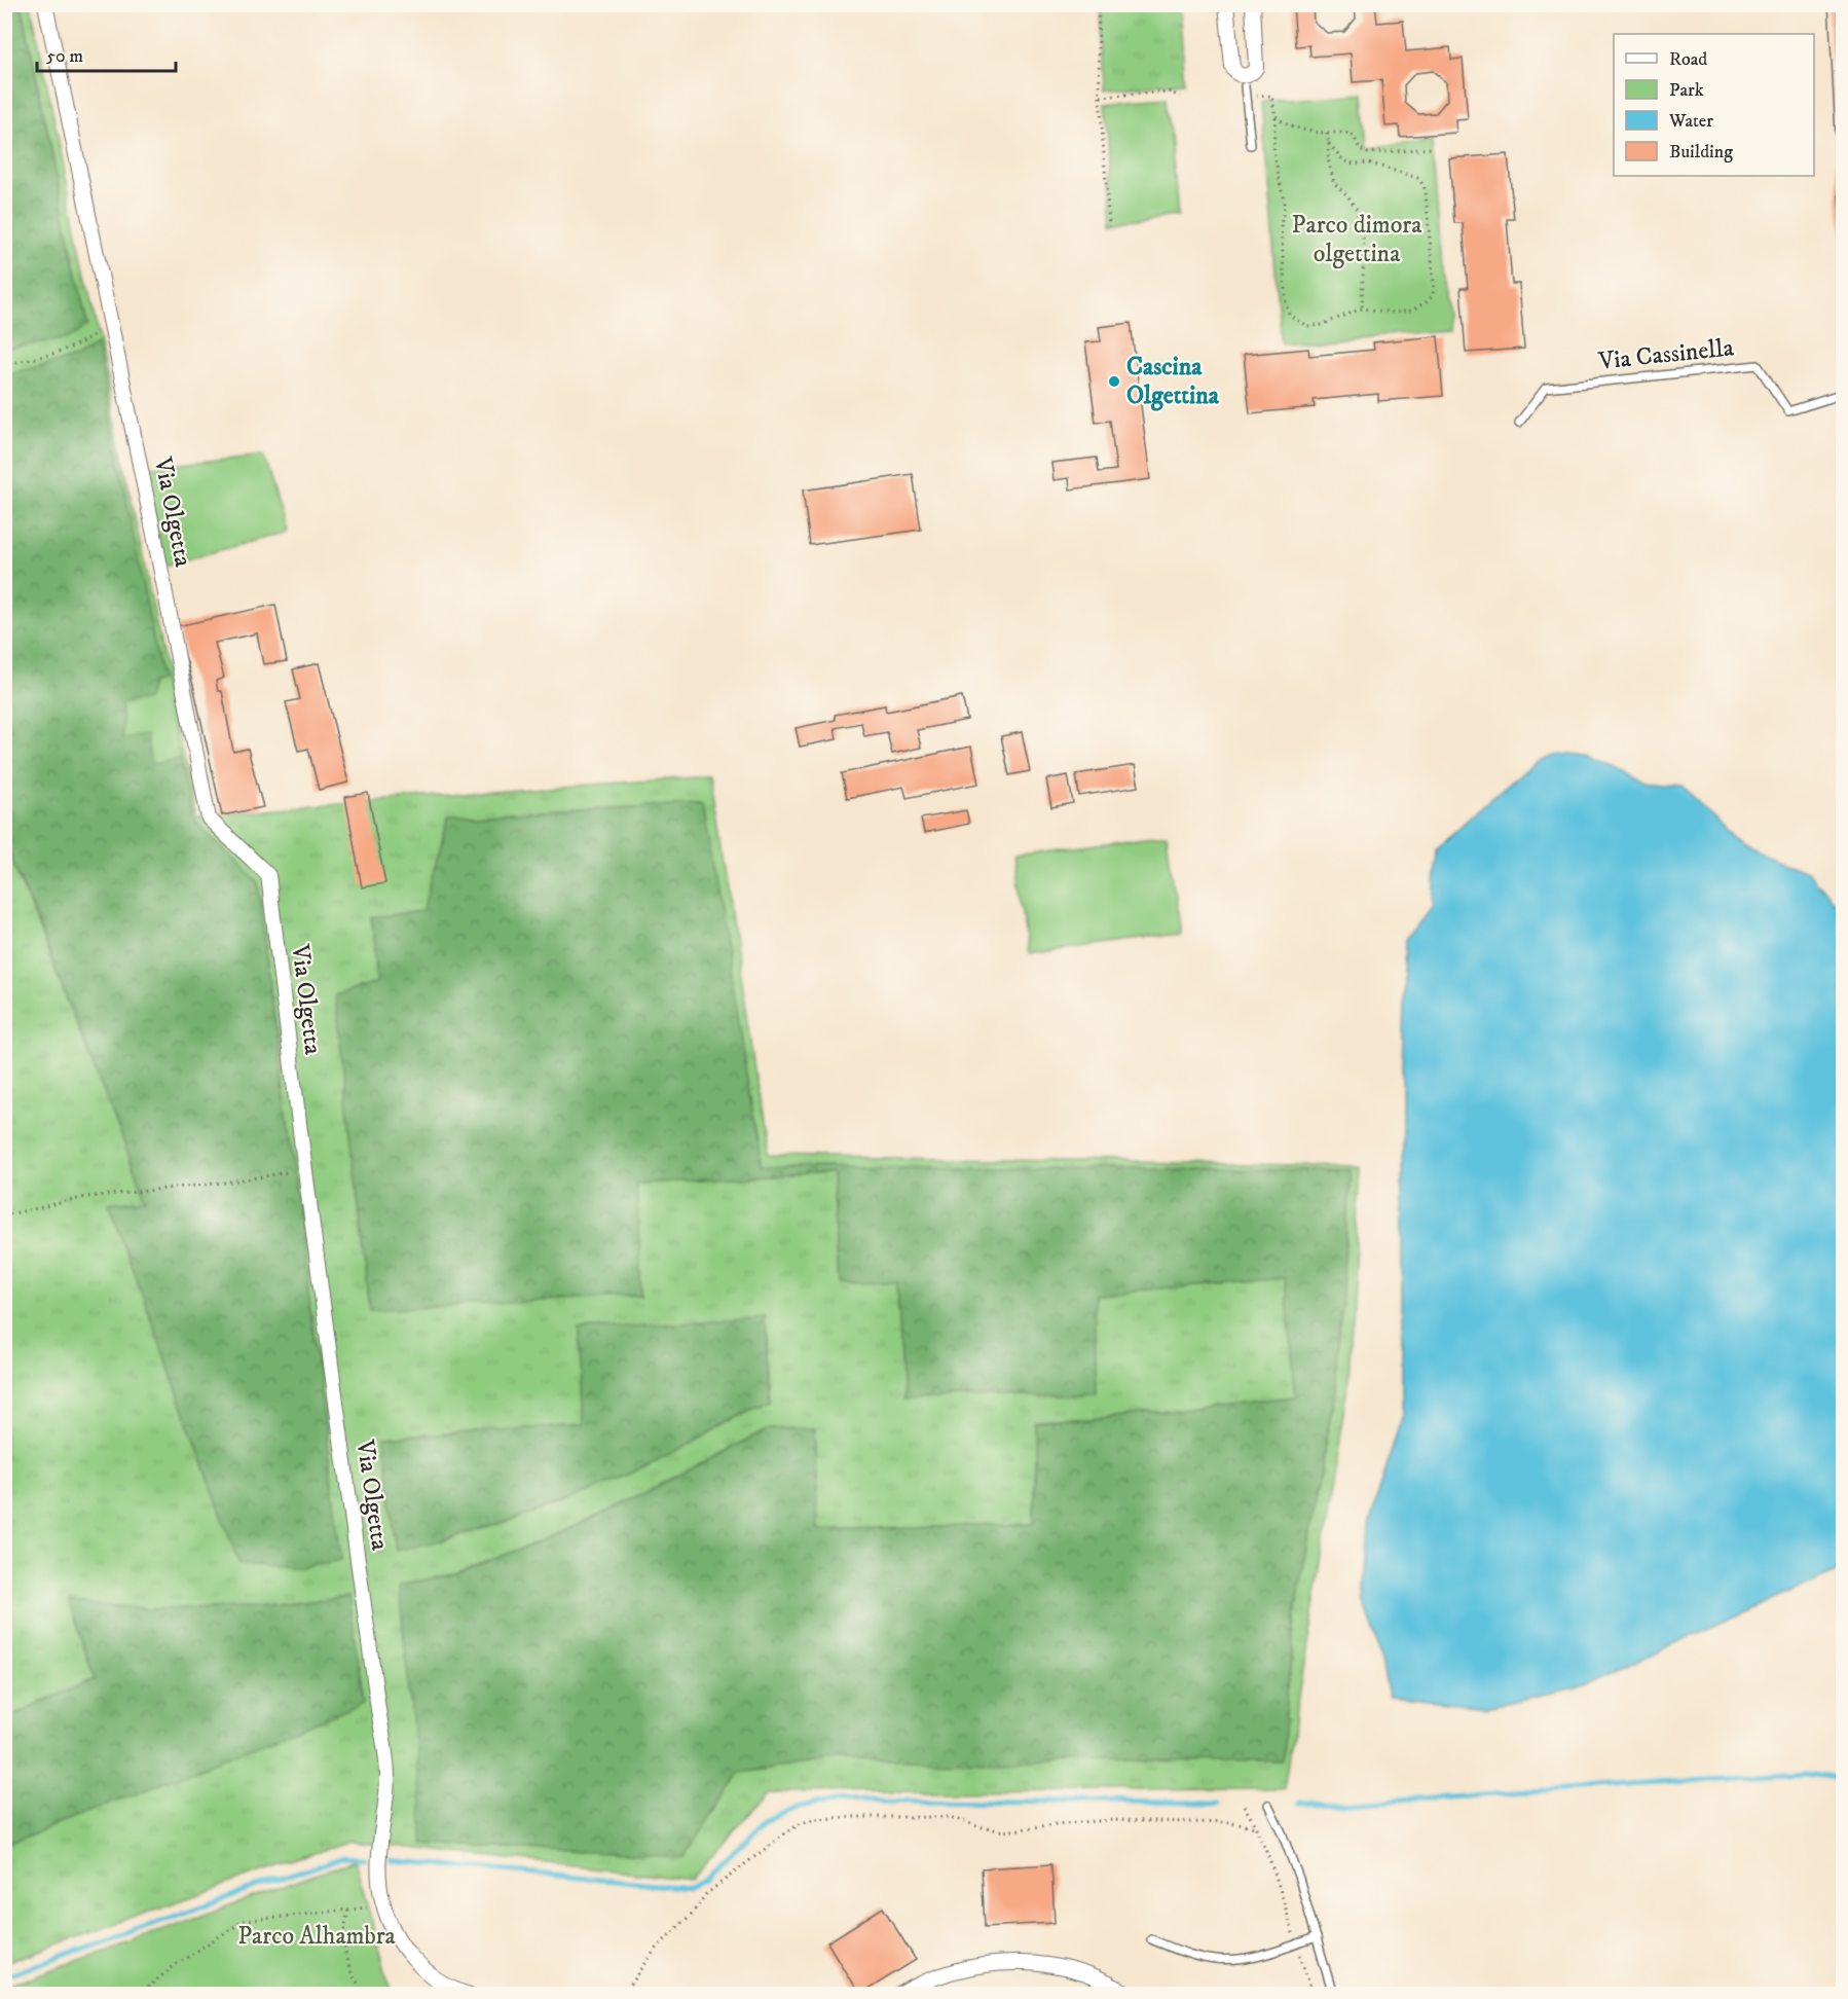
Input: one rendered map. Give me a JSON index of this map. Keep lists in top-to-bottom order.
{
  "streets": {
    "street": ["Via Olgetta"],
    "lane": ["Via Cassinella"]
  },
  "parks": ["Parco dimora olgettina", "Parco Alhambra"],
  "places": ["Cascina Olgettina"],
  "legend": [
    "Road",
    "Park",
    "Water",
    "Building"
  ],
  "scale_bar": "50 m"
}
